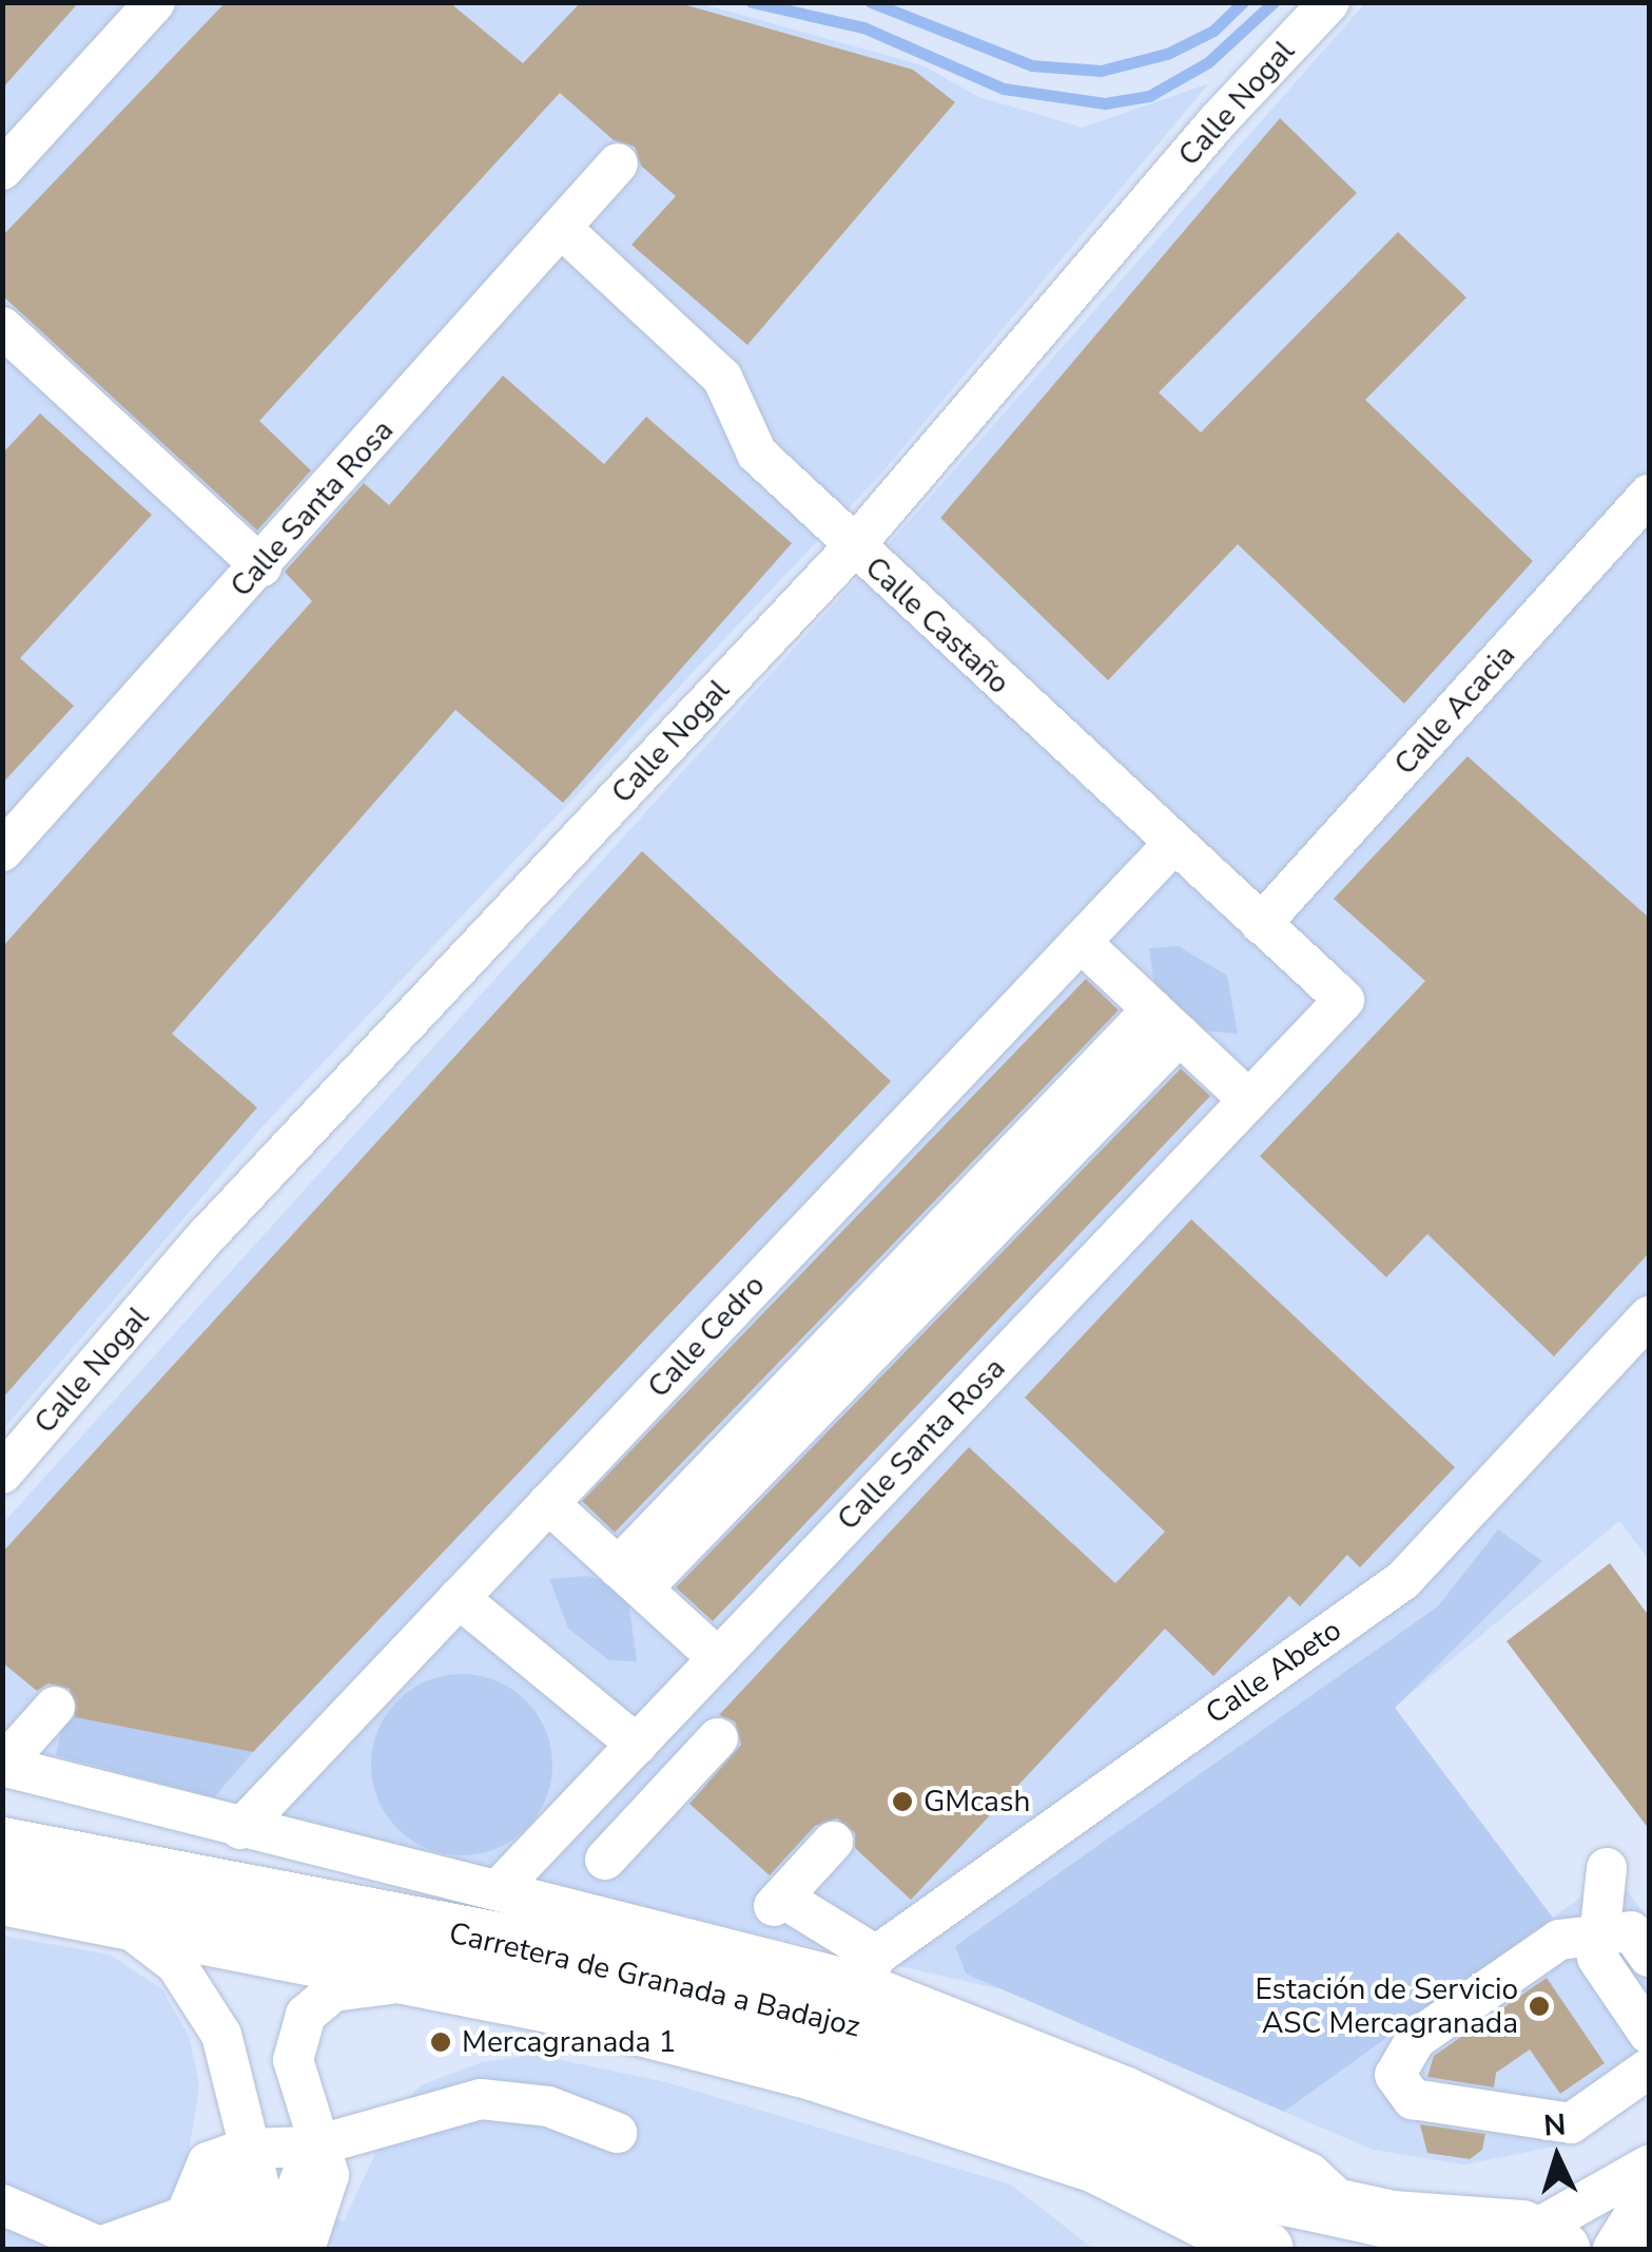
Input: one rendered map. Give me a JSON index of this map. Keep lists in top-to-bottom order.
{
  "streets": {
    "highway": ["Carretera de Granada a Badajoz"],
    "street": [
      "Calle Nogal",
      "Calle Santa Rosa",
      "Calle Castaño",
      "Calle Acacia",
      "Calle Cedro",
      "Calle Abeto"
    ]
  },
  "crossings": [
    ["Calle Nogal", "Calle Castaño"],
    ["Calle Santa Rosa", "Calle Castaño"],
    ["Calle Castaño", "Calle Acacia"],
    ["Calle Castaño", "Calle Cedro"]
  ],
  "places": ["GMcash", "Estación de Servicio ASC Mercagranada", "Mercagranada 1"],
  "north": "top"
}
